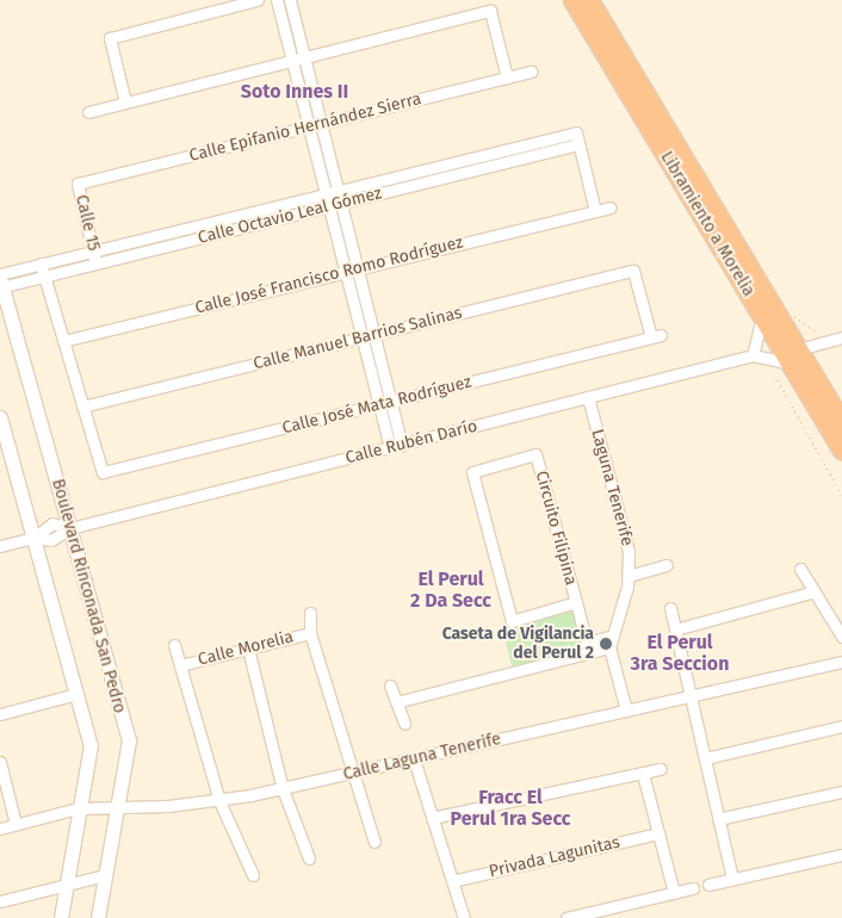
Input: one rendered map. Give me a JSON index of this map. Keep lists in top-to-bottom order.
{
  "streets": {
    "highway": ["Libramiento a Morelia"],
    "street": [
      "Calle Epifanio Hernández Sierra",
      "Calle Octavio Leal Gómez",
      "Calle 15",
      "Calle José Francisco Romo Rodríguez",
      "Calle Manuel Barrios Salinas",
      "Calle José Mata Rodríguez",
      "Calle Rubén Darío",
      "Laguna Tenerife",
      "Circuito Filipina",
      "Boulevard Rinconada San Pedro",
      "Calle Morelia",
      "Calle Laguna Tenerife",
      "Privada Lagunitas"
    ]
  },
  "crossings": [
    ["Calle Epifanio Hernández Sierra", "Calle 15"],
    ["Calle Octavio Leal Gómez", "Calle 15"],
    ["Calle Octavio Leal Gómez", "Boulevard Rinconada San Pedro"],
    ["Libramiento a Morelia", "Calle Rubén Darío"],
    ["Calle Manuel Barrios Salinas", "Calle José Mata Rodríguez"],
    ["Calle Rubén Darío", "Laguna Tenerife"],
    ["Calle Rubén Darío", "Boulevard Rinconada San Pedro"],
    ["Boulevard Rinconada San Pedro", "Calle Laguna Tenerife"]
  ],
  "districts": [
    "Soto Innes II",
    "El Perul 2 Da Secc",
    "El Perul 3ra Seccion",
    "Fracc El Perul 1ra Secc"
  ],
  "places": ["Caseta de Vigilancia del Perul 2"]
}
